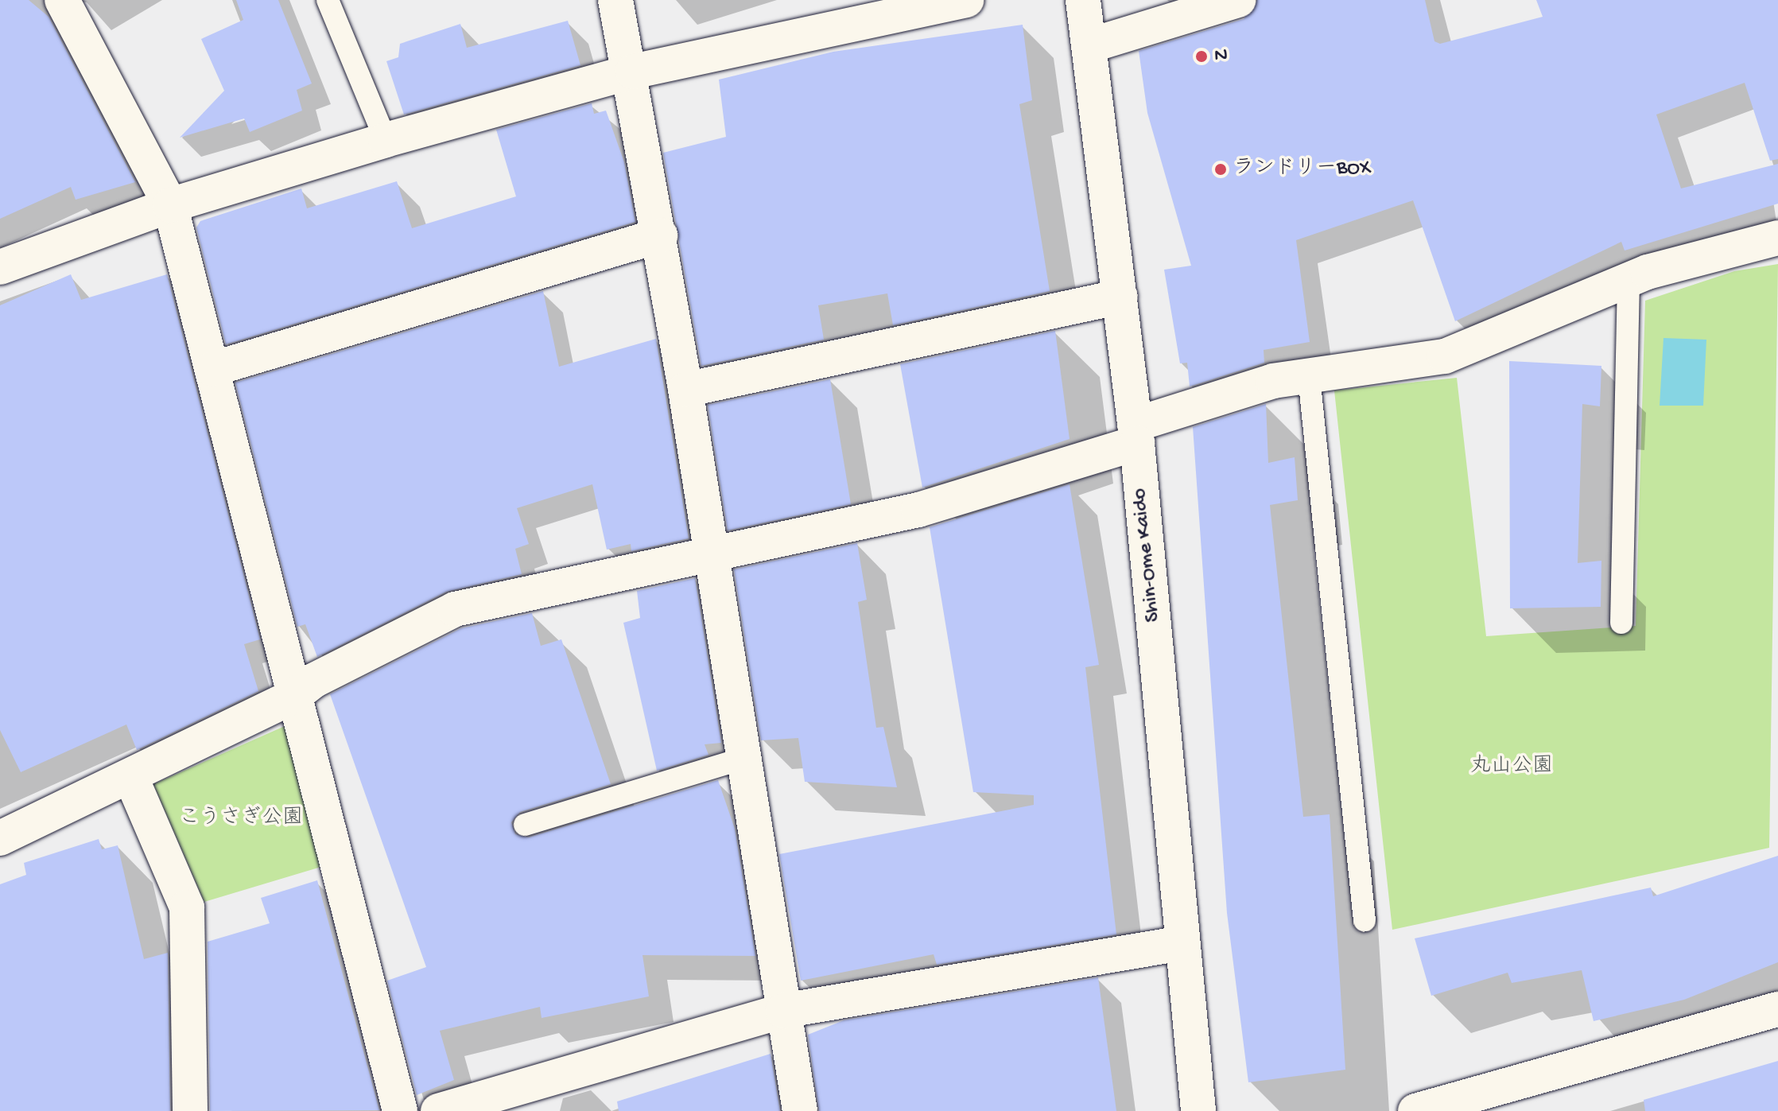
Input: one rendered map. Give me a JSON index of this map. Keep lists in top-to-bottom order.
{
  "streets": {
    "street": ["Shin-Ome Kaido"]
  },
  "parks": ["丸山公園", "こうさぎ公園"],
  "places": ["N", "ランドリーBOX"]
}
